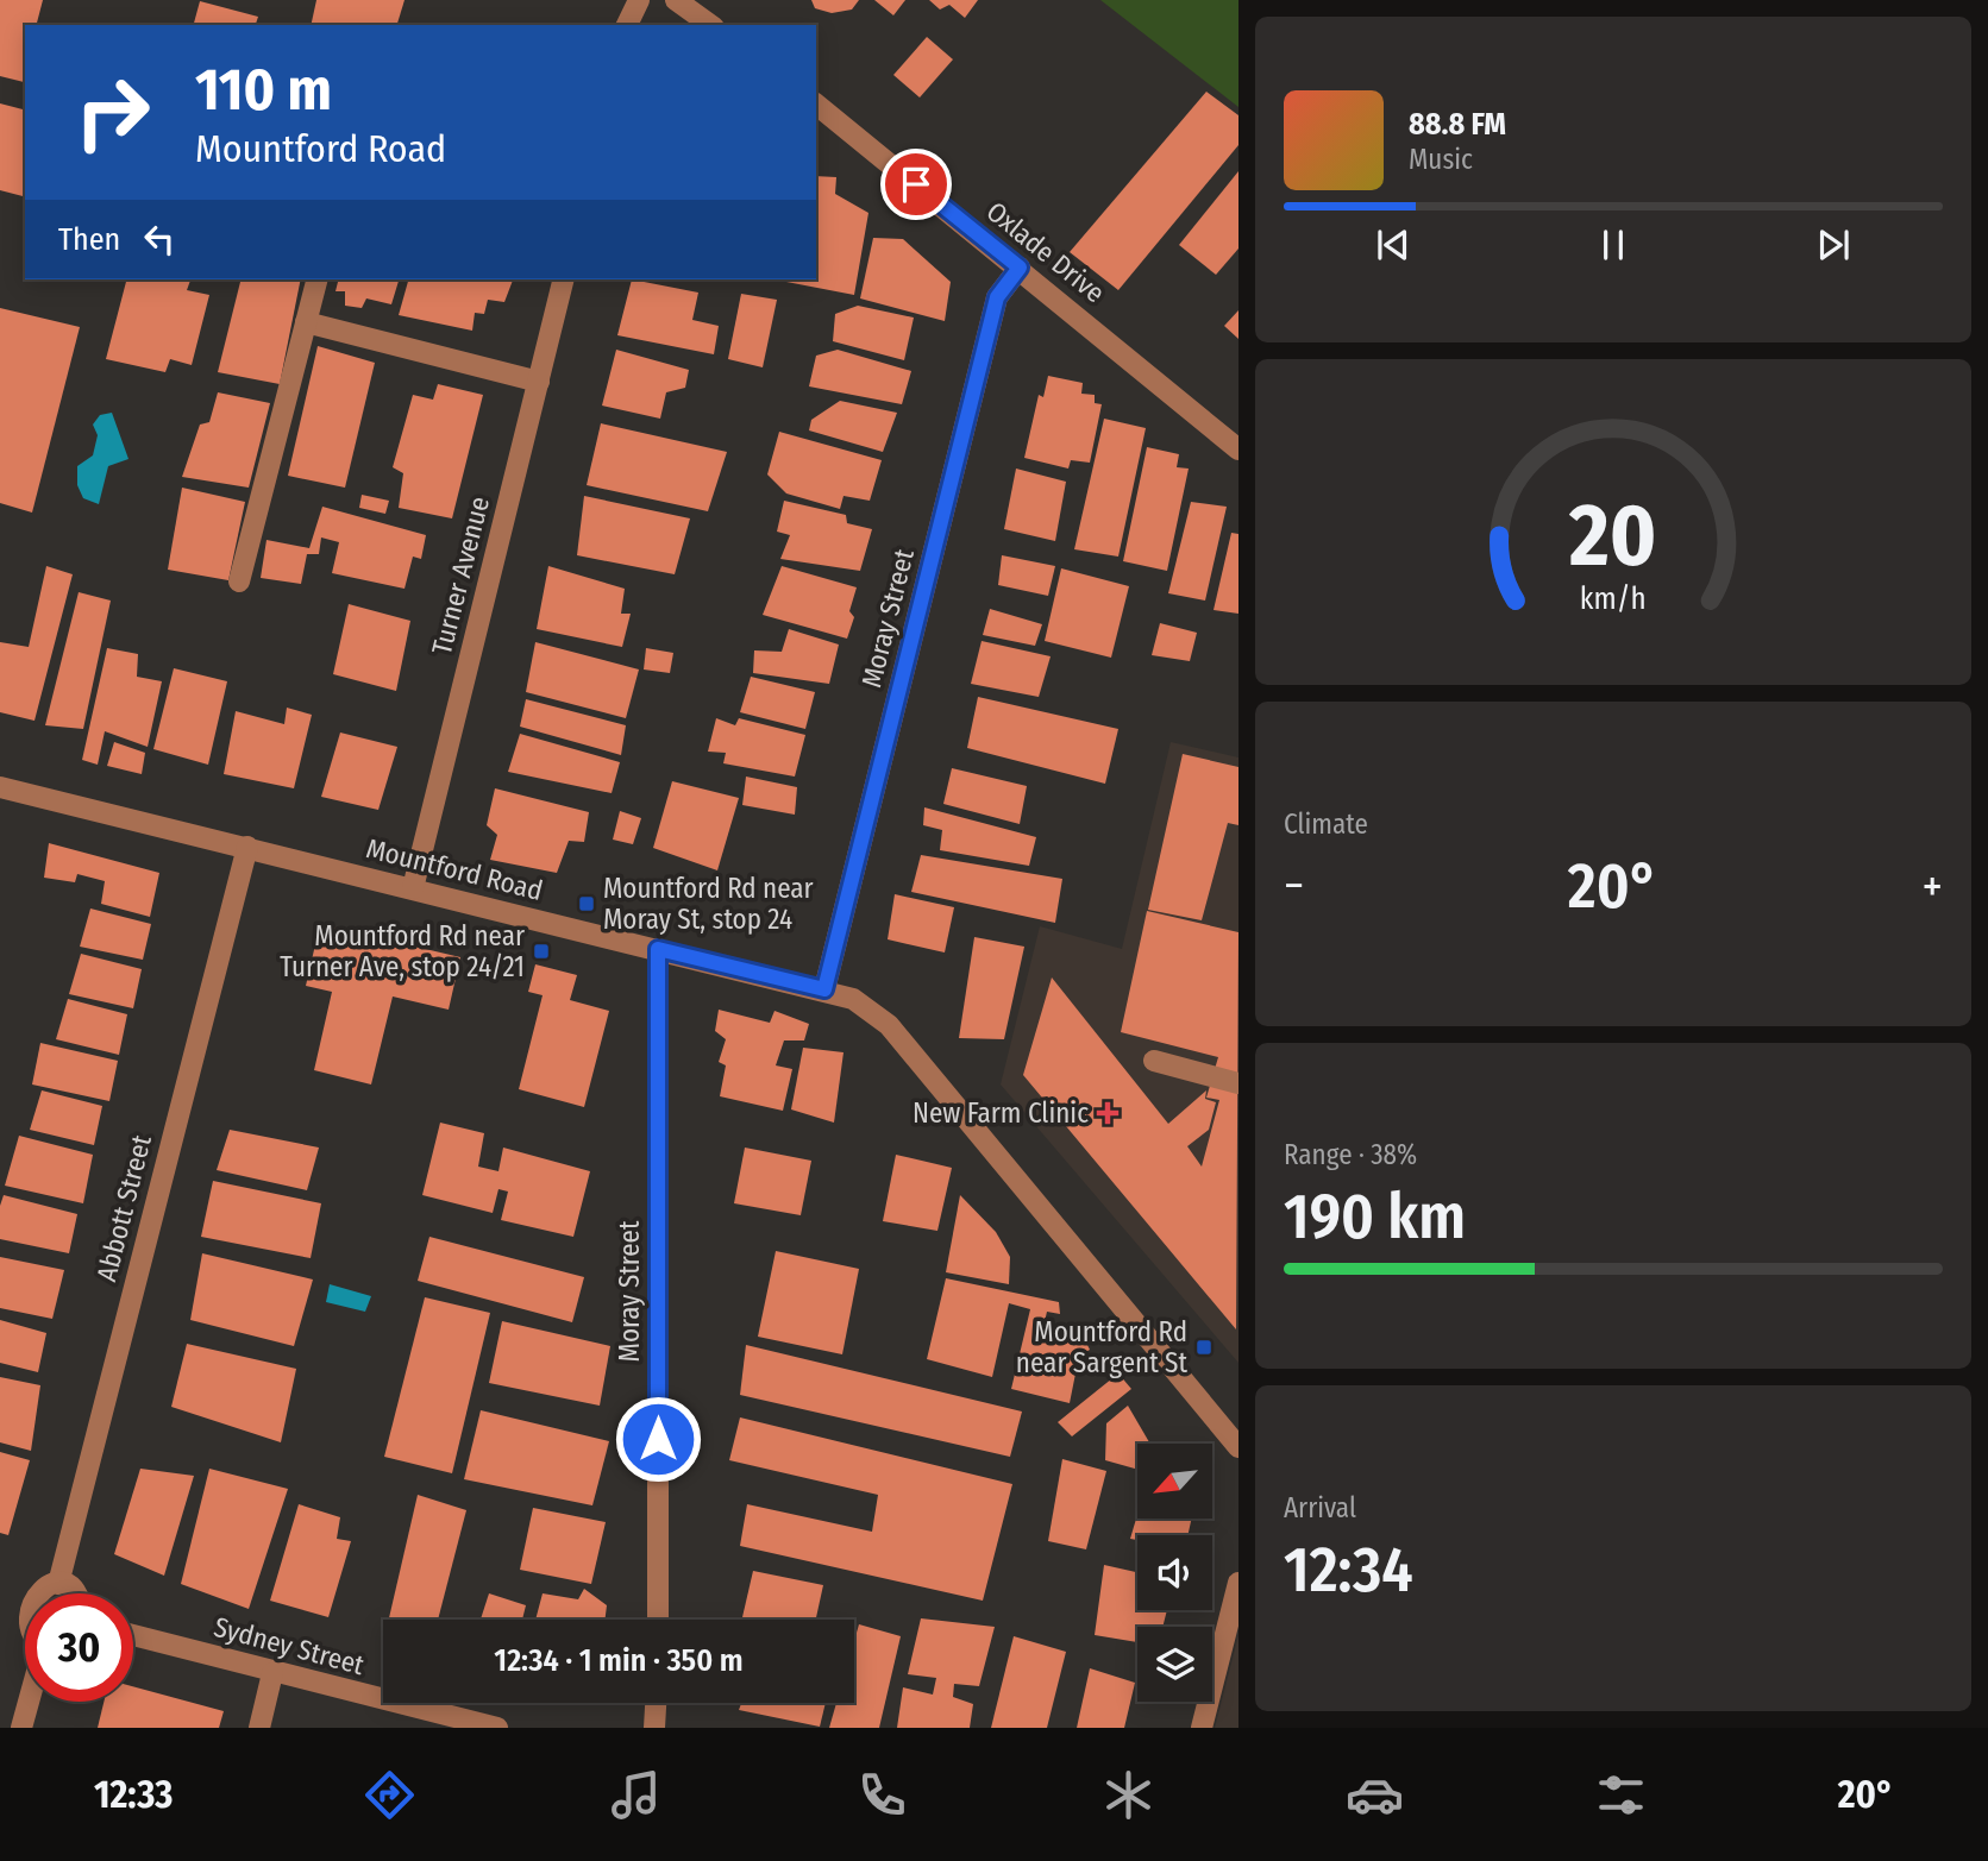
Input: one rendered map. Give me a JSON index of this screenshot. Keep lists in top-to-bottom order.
{
  "streets": {
    "street": [
      "Oxlade Drive",
      "Turner Avenue",
      "Moray Street",
      "Mountford Road",
      "Abbott Street",
      "Sydney Street"
    ]
  },
  "crossings": [
    ["Oxlade Drive", "Moray Street"],
    ["Turner Avenue", "Mountford Road"],
    ["Moray Street", "Mountford Road"],
    ["Mountford Road", "Abbott Street"]
  ],
  "places": {
    "transit": ["Mountford Rd near Moray St, stop 24", "Mountford Rd near Turner Ave, stop 24/21", "Mountford Rd near Sargent St"],
    "health": ["New Farm Clinic"]
  },
  "north": "bottom left",
  "page": {
    "turn": ["110 m", "Mountford Road"],
    "song": ["88.8 FM", "Music"],
    "then": "Then",
    "tile": [
      "Climate",
      ["Range · 38%", "190 km"],
      ["Arrival", "12:34"]
    ],
    "heat": ["−", "20°", "+"],
    "limit": "30",
    "trip": "12:34 · 1 min · 350 m",
    "tabs": ["12:33", "20°"],
    "gauge": ["20", "km/h"]
  }
}
